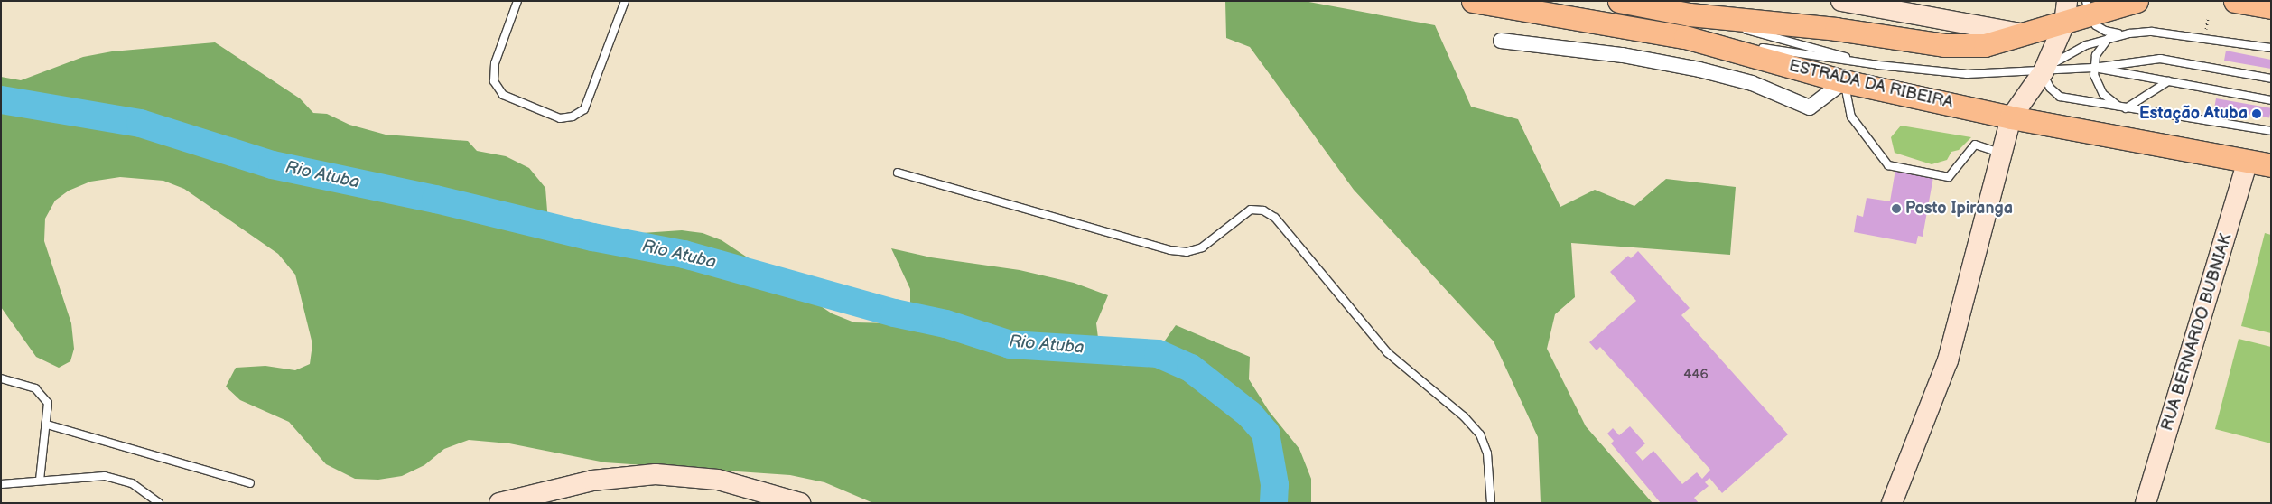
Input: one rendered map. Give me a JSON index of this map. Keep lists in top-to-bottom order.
{
  "streets": {
    "main road": ["ESTRADA DA RIBEIRA", "RUA BERNARDO BUBNIAK"]
  },
  "crossings": [
    ["ESTRADA DA RIBEIRA", "RUA BERNARDO BUBNIAK"]
  ],
  "water": ["Rio Atuba"],
  "places": ["Estação Atuba", "Posto Ipiranga"],
  "house_numbers": ["446"]
}
